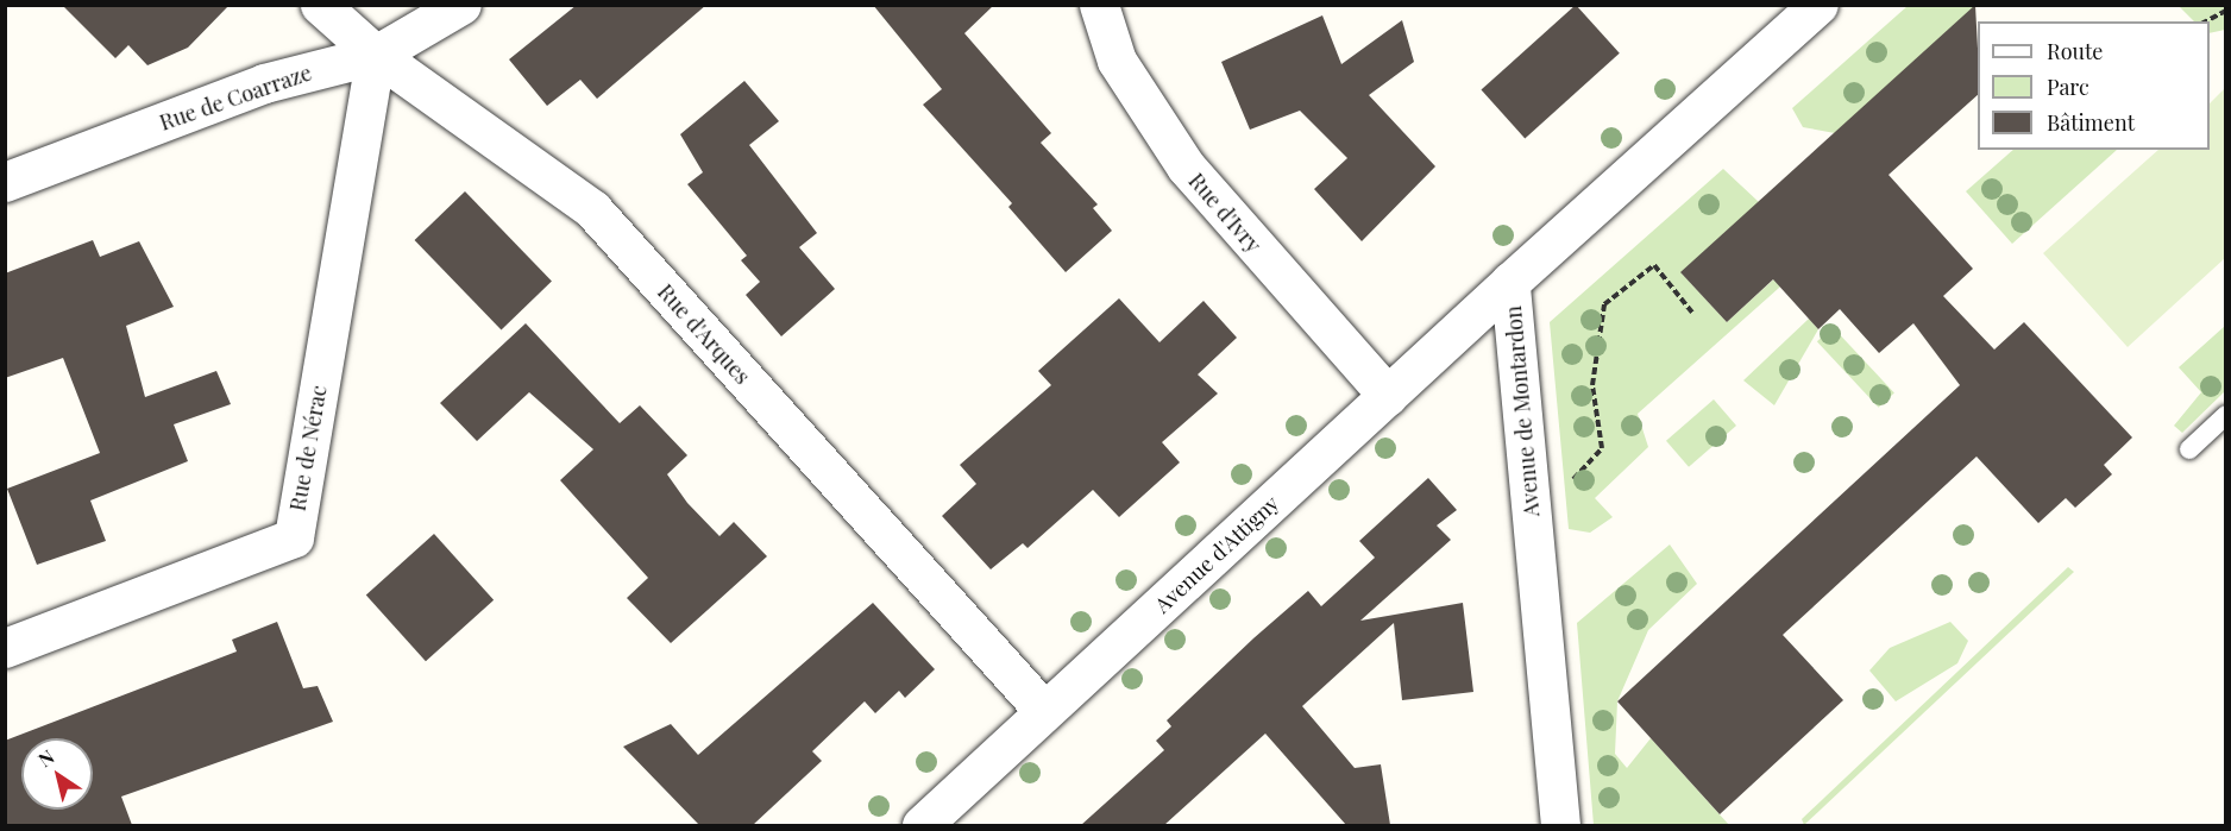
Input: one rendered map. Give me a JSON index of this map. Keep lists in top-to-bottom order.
{
  "streets": {
    "street": [
      "Rue de Coarraze",
      "Rue d'Ivry",
      "Rue d'Arques",
      "Avenue de Montardon",
      "Rue de Nérac",
      "Avenue d'Attigny"
    ]
  },
  "crossings": [
    ["Rue de Coarraze", "Rue d'Arques"],
    ["Rue de Coarraze", "Rue de Nérac"],
    ["Rue d'Ivry", "Avenue d'Attigny"],
    ["Rue d'Arques", "Rue de Nérac"],
    ["Rue d'Arques", "Avenue d'Attigny"],
    ["Avenue de Montardon", "Avenue d'Attigny"]
  ],
  "legend": ["Route", "Parc", "Bâtiment"],
  "north": "top left"
}
